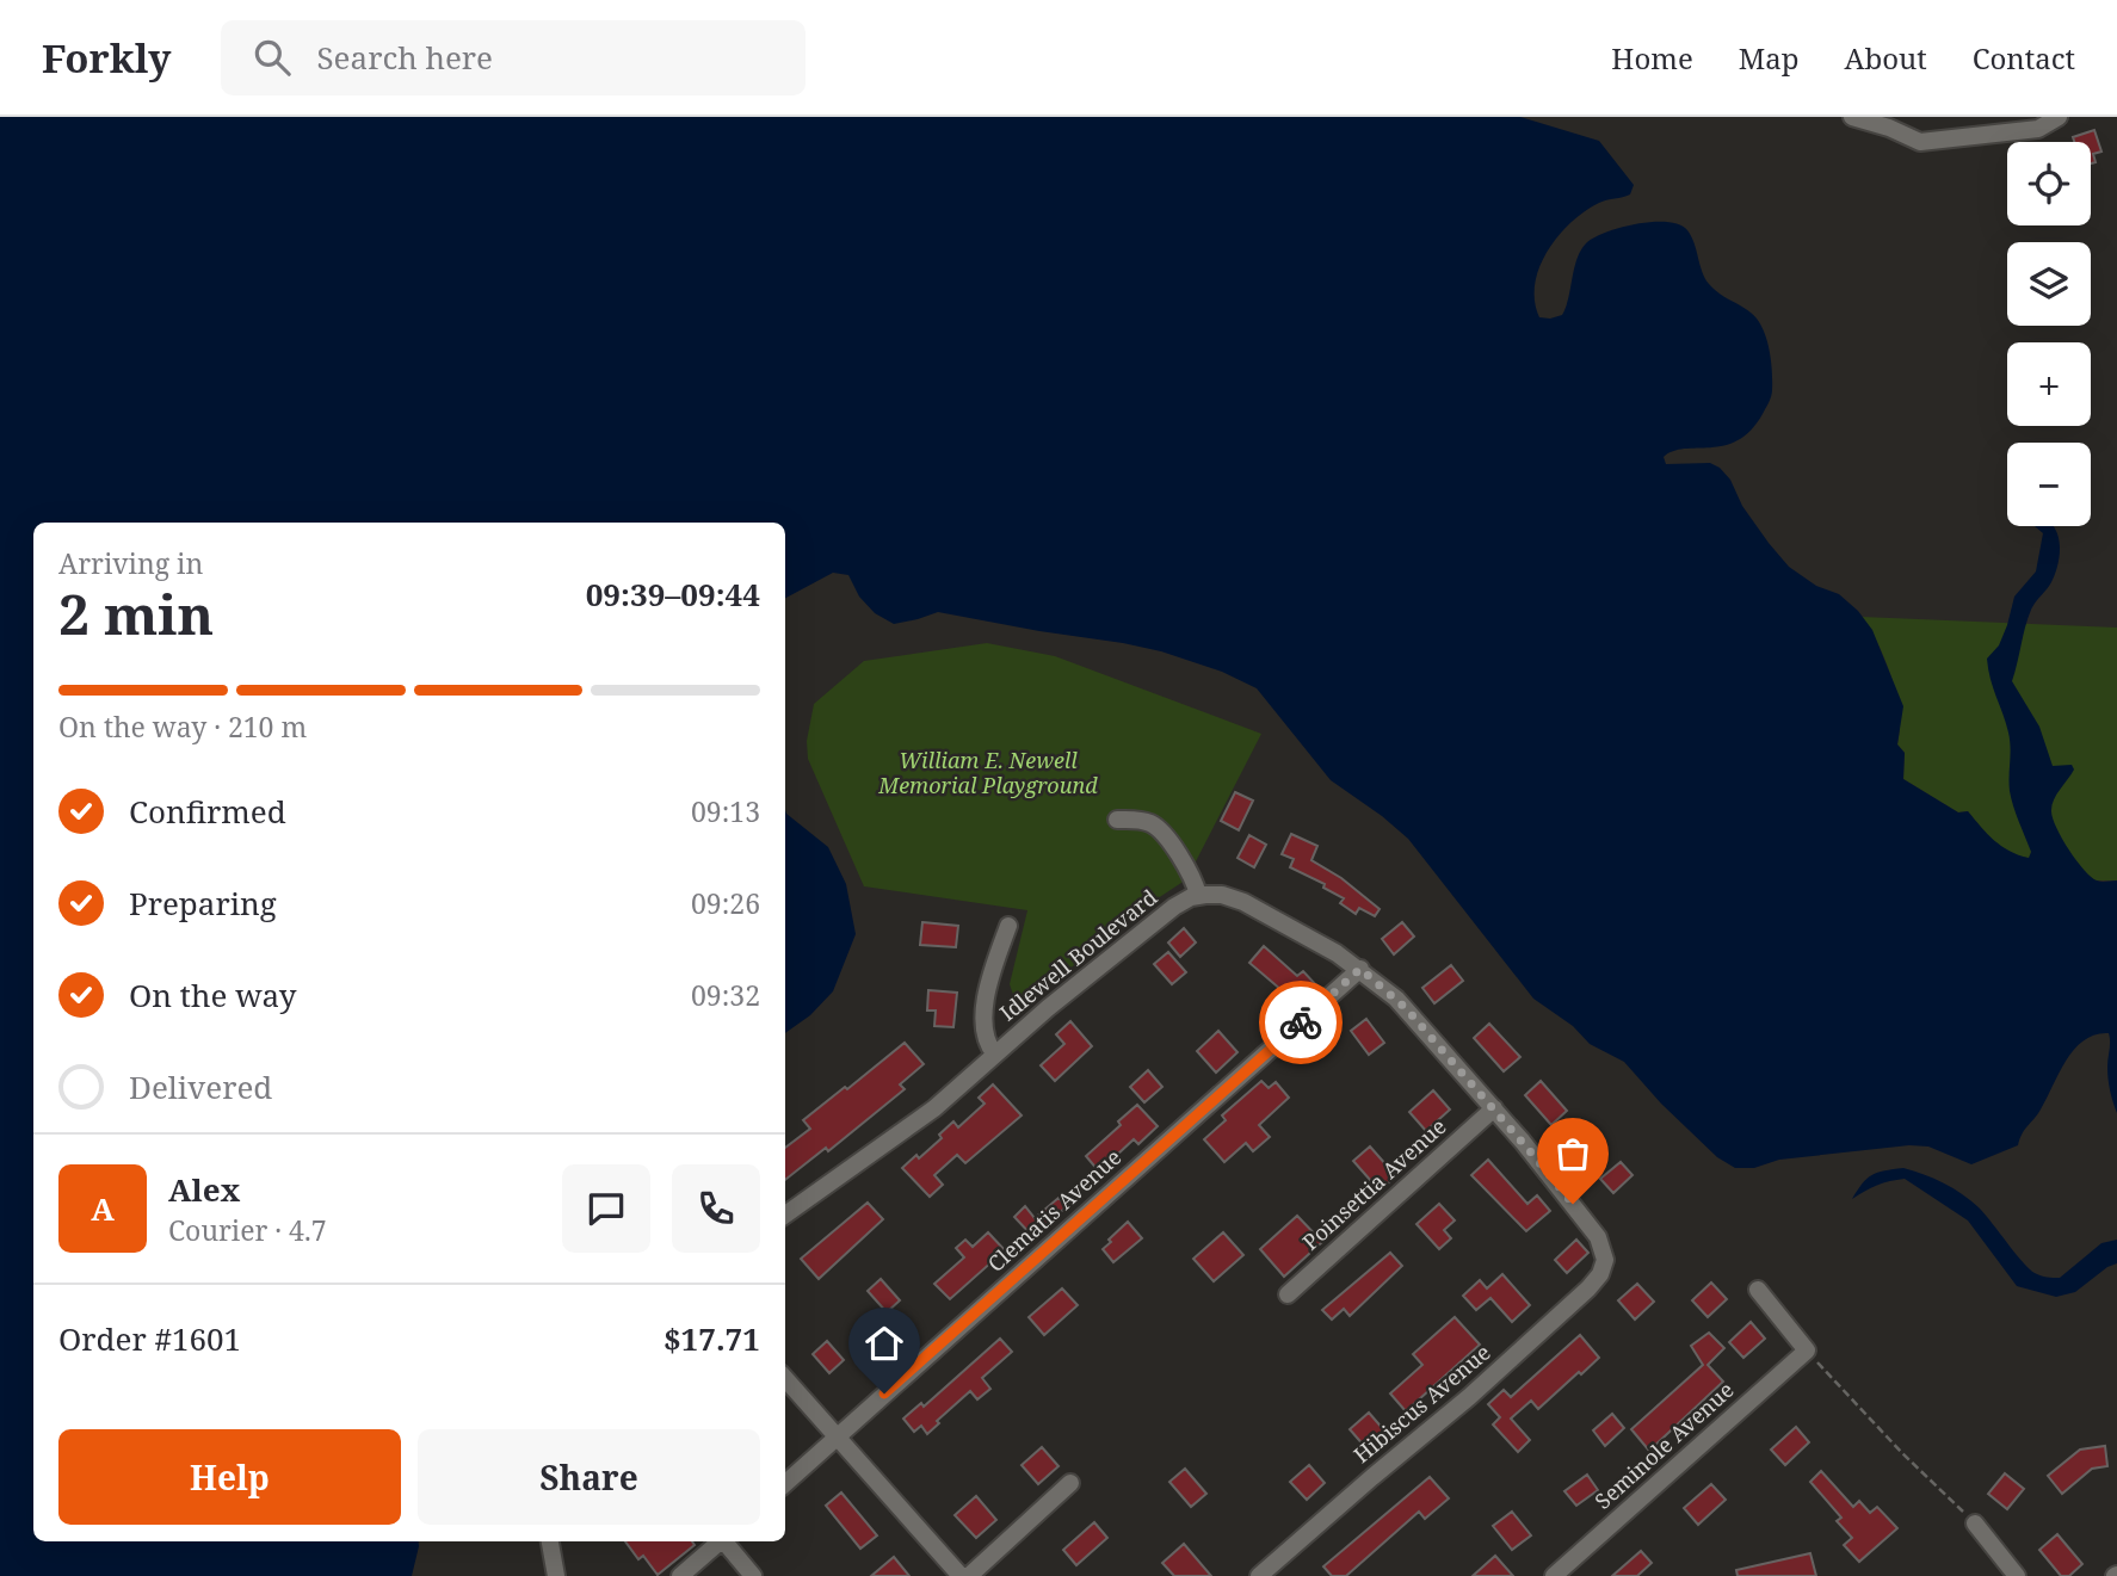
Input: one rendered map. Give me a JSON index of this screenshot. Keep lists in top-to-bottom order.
{
  "streets": {
    "street": [
      "Idlewell Boulevard",
      "Poinsettia Avenue",
      "Clematis Avenue",
      "Hibiscus Avenue",
      "Seminole Avenue"
    ]
  },
  "crossings": [
    ["Poinsettia Avenue", "Hibiscus Avenue"]
  ],
  "parks": ["William E. Newell Memorial Playground"],
  "page": {
    "header": "Forkly",
    "search": "Search here",
    "nav": [
      "Home",
      "Map",
      "About",
      "Contact"
    ],
    "map_buttons": ["+", "−"],
    "heading": ["2 min", "Arriving in", "09:39–09:44"],
    "panel": [
      "Alex",
      "Courier · 4.7",
      "Order #1601",
      "$17.71"
    ],
    "bar": "On the way · 210 m",
    "list": [
      ["Confirmed", "09:13"],
      ["Preparing", "09:26"],
      ["On the way", "09:32"],
      "Delivered"
    ],
    "round": "A",
    "buttons": ["Help", "Share"]
  }
}
